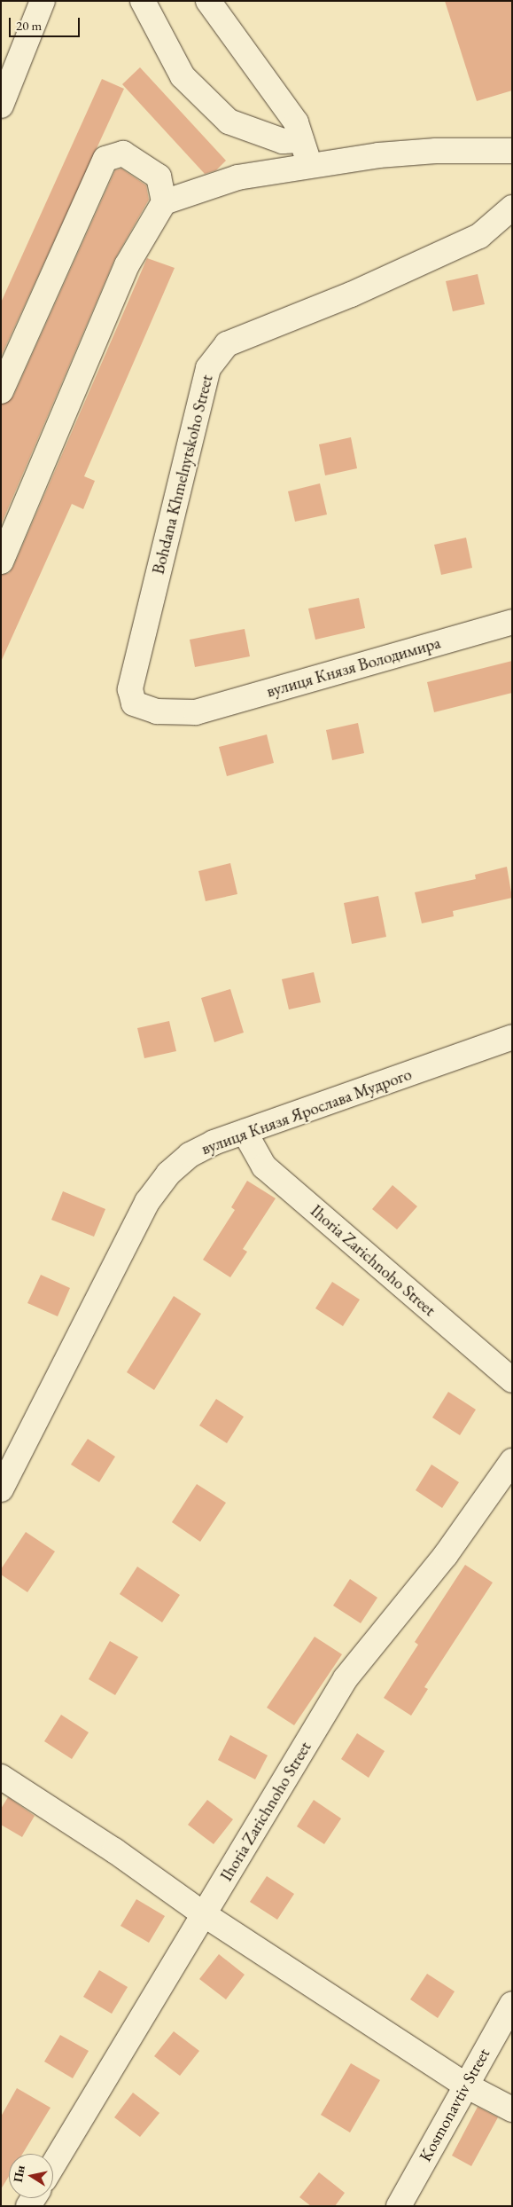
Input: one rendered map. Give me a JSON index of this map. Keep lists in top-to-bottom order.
{
  "streets": {
    "street": [
      "Bohdana Khmelnytskoho Street",
      "вулиця Князя Володимира",
      "вулиця Князя Ярослава Мудрого",
      "Ihoria Zarichnoho Street",
      "Kosmonavtiv Street"
    ]
  },
  "crossings": [
    ["Bohdana Khmelnytskoho Street", "вулиця Князя Володимира"],
    ["вулиця Князя Ярослава Мудрого", "Ihoria Zarichnoho Street"]
  ],
  "scale_bar": "20 m",
  "north": "left"
}
